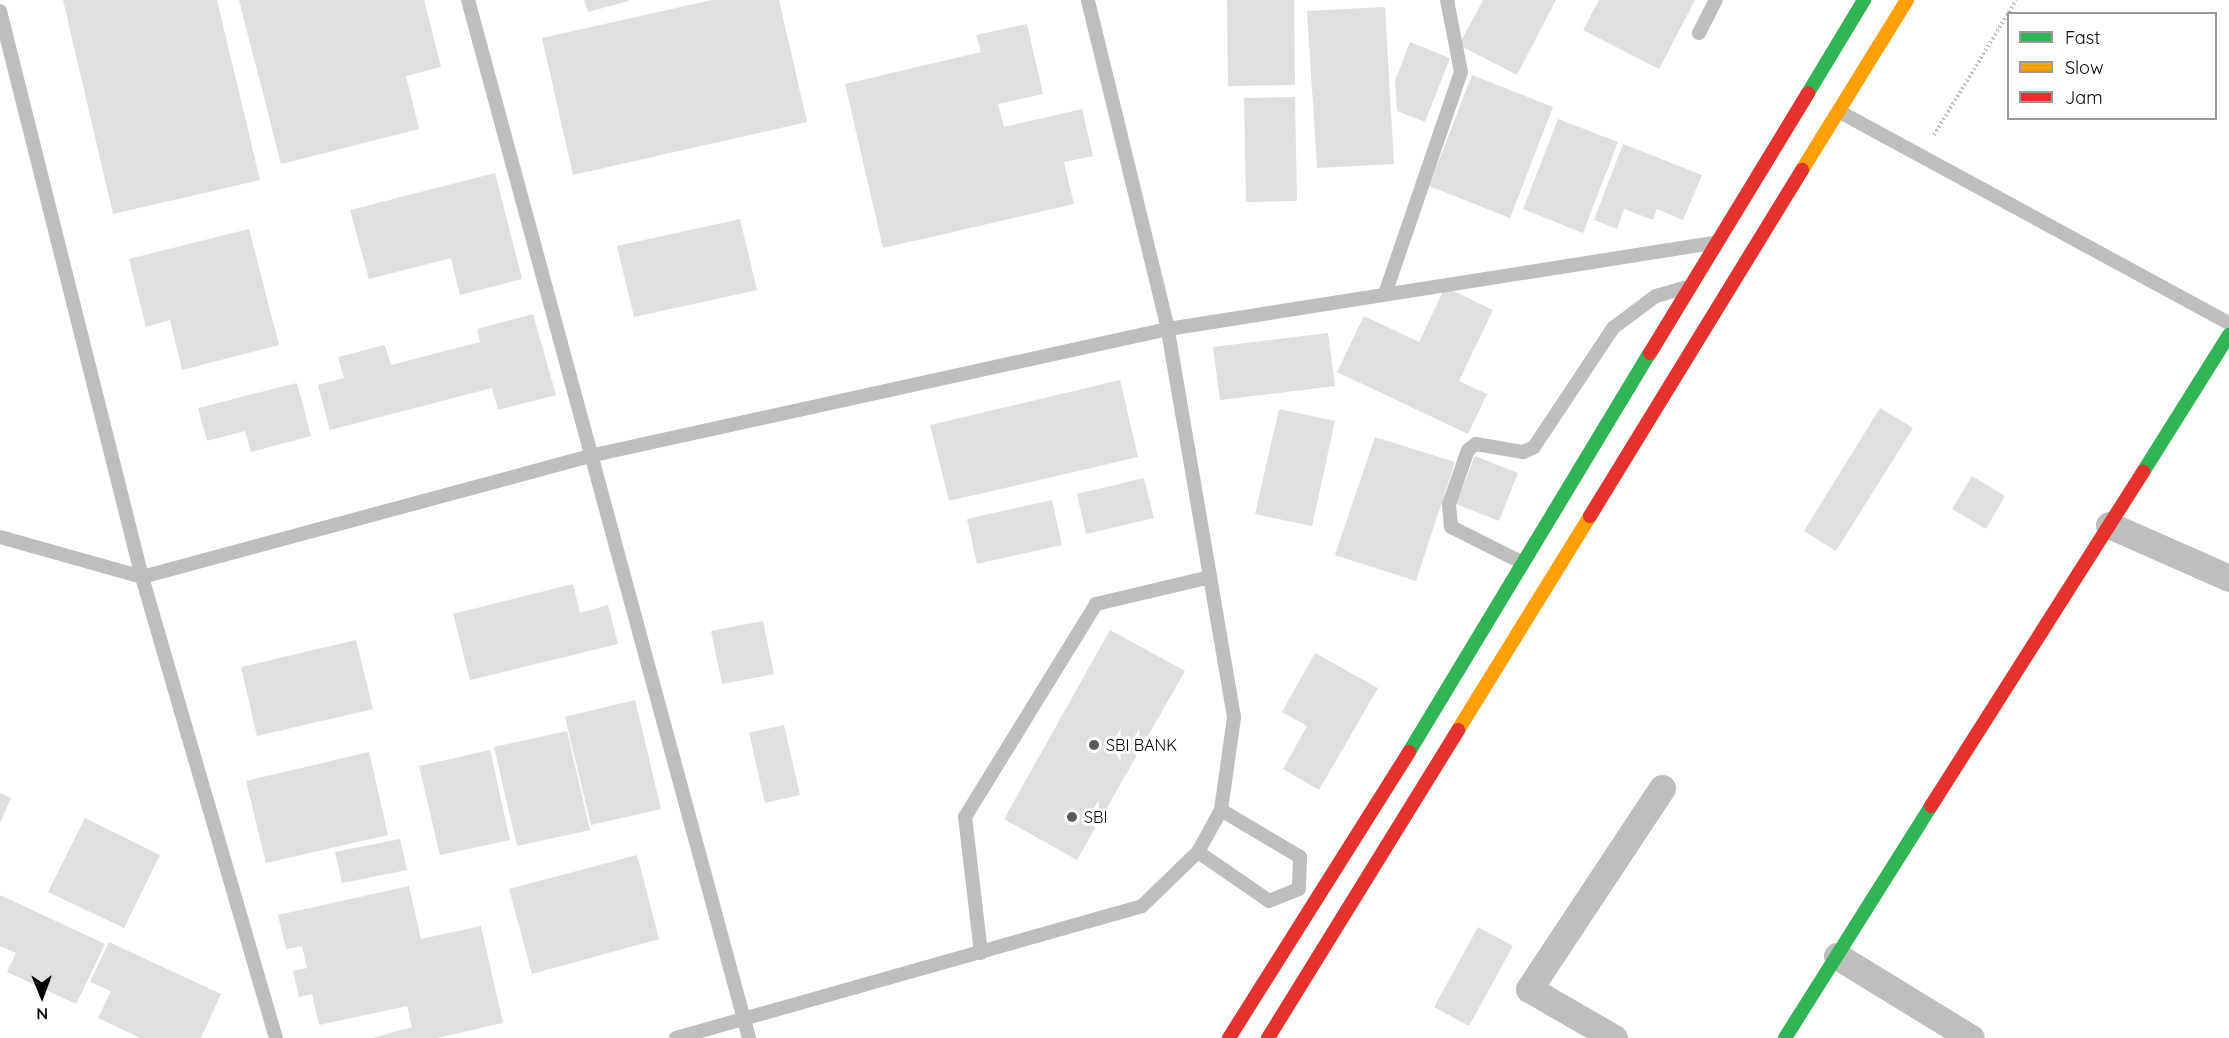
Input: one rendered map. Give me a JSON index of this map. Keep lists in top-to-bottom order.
{
  "places": ["SBI BANK", "SBI"],
  "legend": ["Fast", "Slow", "Jam"],
  "north": "bottom"
}
